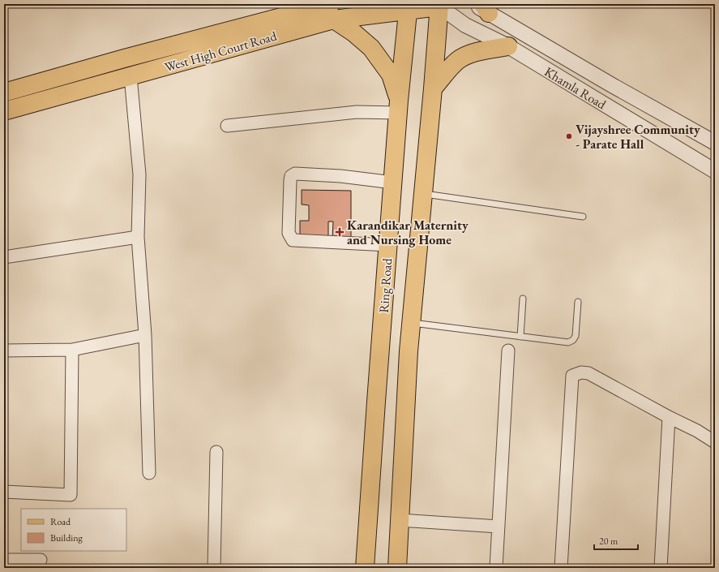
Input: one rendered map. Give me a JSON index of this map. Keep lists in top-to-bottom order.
{
  "streets": {
    "main road": ["West High Court Road", "Ring Road"],
    "street": ["Khamla Road"]
  },
  "crossings": [
    ["West High Court Road", "Khamla Road"],
    ["West High Court Road", "Ring Road"]
  ],
  "places": {
    "other": ["Vijayshree Community - Parate Hall"],
    "health": ["Karandikar Maternity and Nursing Home"]
  },
  "legend": ["Road", "Building"],
  "scale_bar": "20 m"
}
